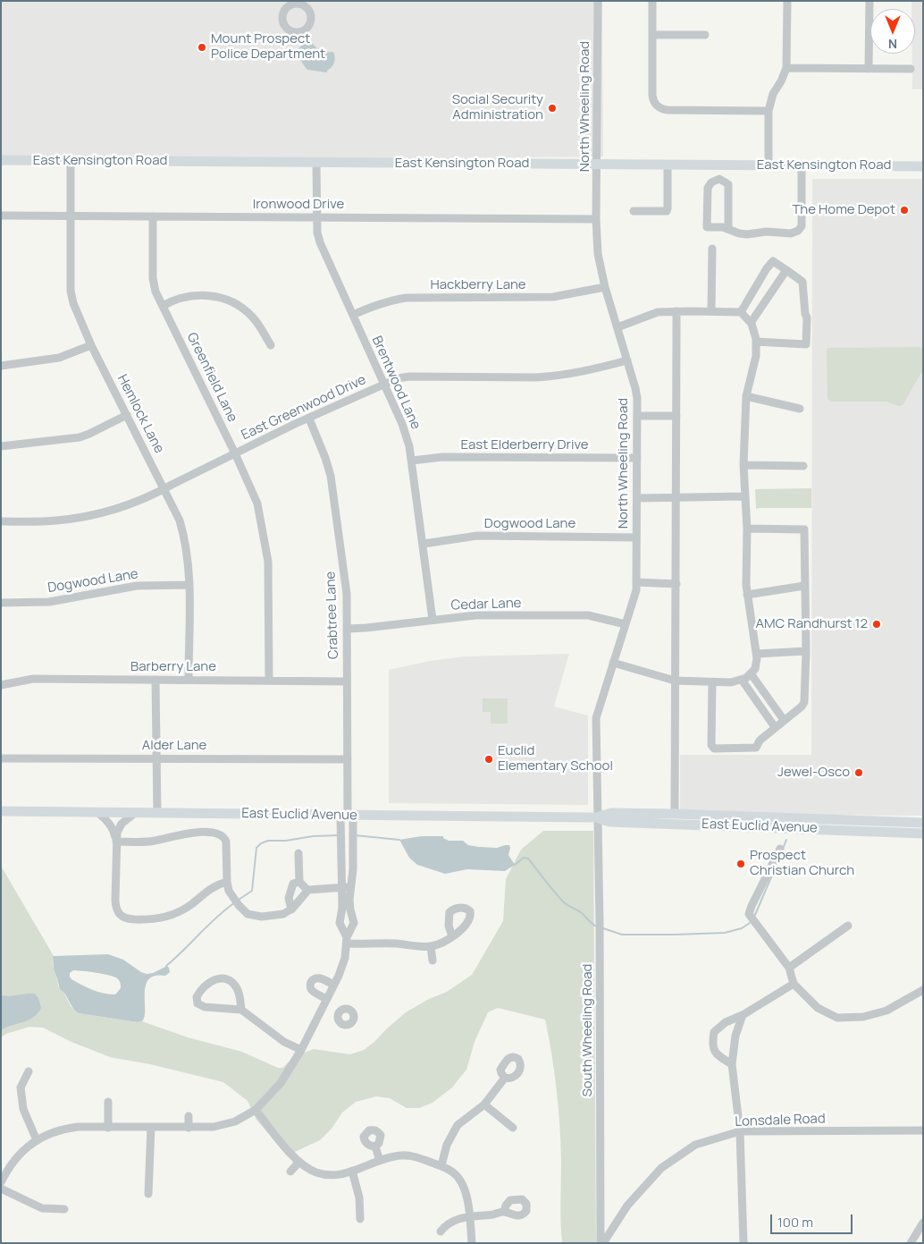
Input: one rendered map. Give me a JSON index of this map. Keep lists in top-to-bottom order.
{
  "streets": {
    "main road": ["East Kensington Road", "East Euclid Avenue"],
    "street": [
      "North Wheeling Road",
      "Ironwood Drive",
      "Hackberry Lane",
      "Greenfield Lane",
      "Brentwood Lane",
      "East Greenwood Drive",
      "Hemlock Lane",
      "East Elderberry Drive",
      "Dogwood Lane",
      "Cedar Lane",
      "Crabtree Lane",
      "Barberry Lane",
      "Alder Lane",
      "South Wheeling Road",
      "Lonsdale Road"
    ]
  },
  "crossings": [
    ["North Wheeling Road", "East Kensington Road"],
    ["North Wheeling Road", "Ironwood Drive"],
    ["North Wheeling Road", "Hackberry Lane"],
    ["North Wheeling Road", "East Greenwood Drive"],
    ["North Wheeling Road", "East Elderberry Drive"],
    ["North Wheeling Road", "Dogwood Lane"],
    ["North Wheeling Road", "Cedar Lane"],
    ["North Wheeling Road", "East Euclid Avenue"],
    ["North Wheeling Road", "South Wheeling Road"],
    ["East Kensington Road", "Brentwood Lane"],
    ["East Kensington Road", "Hemlock Lane"],
    ["Ironwood Drive", "Greenfield Lane"],
    ["Ironwood Drive", "Brentwood Lane"],
    ["Ironwood Drive", "Hemlock Lane"],
    ["Hackberry Lane", "Brentwood Lane"],
    ["Greenfield Lane", "East Greenwood Drive"],
    ["Greenfield Lane", "Barberry Lane"],
    ["Brentwood Lane", "East Greenwood Drive"],
    ["Brentwood Lane", "East Elderberry Drive"],
    ["Brentwood Lane", "Dogwood Lane"],
    ["Brentwood Lane", "Cedar Lane"],
    ["East Greenwood Drive", "Hemlock Lane"],
    ["East Greenwood Drive", "Crabtree Lane"],
    ["Hemlock Lane", "Dogwood Lane"],
    ["Hemlock Lane", "Barberry Lane"],
    ["Cedar Lane", "Crabtree Lane"],
    ["Crabtree Lane", "Barberry Lane"],
    ["Crabtree Lane", "Alder Lane"],
    ["Crabtree Lane", "East Euclid Avenue"],
    ["East Euclid Avenue", "South Wheeling Road"],
    ["South Wheeling Road", "Lonsdale Road"]
  ],
  "places": [
    "Mount Prospect Police Department",
    "Social Security Administration",
    "The Home Depot",
    "AMC Randhurst 12",
    "Euclid Elementary School",
    "Jewel-Osco",
    "Prospect Christian Church"
  ],
  "scale_bar": "100 m",
  "north": "bottom"
}
